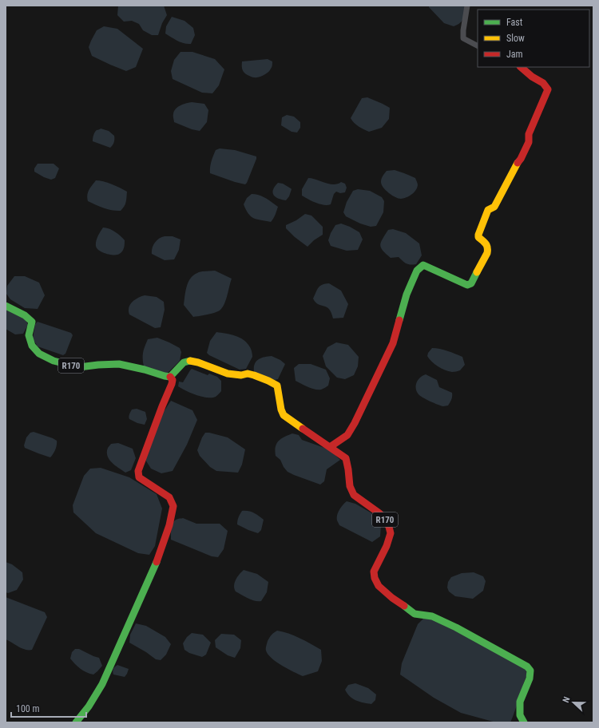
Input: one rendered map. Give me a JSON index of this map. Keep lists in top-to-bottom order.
{
  "streets": {
    "street": ["R170"]
  },
  "legend": ["Fast", "Slow", "Jam"],
  "scale_bar": "100 m",
  "north": "left"
}
